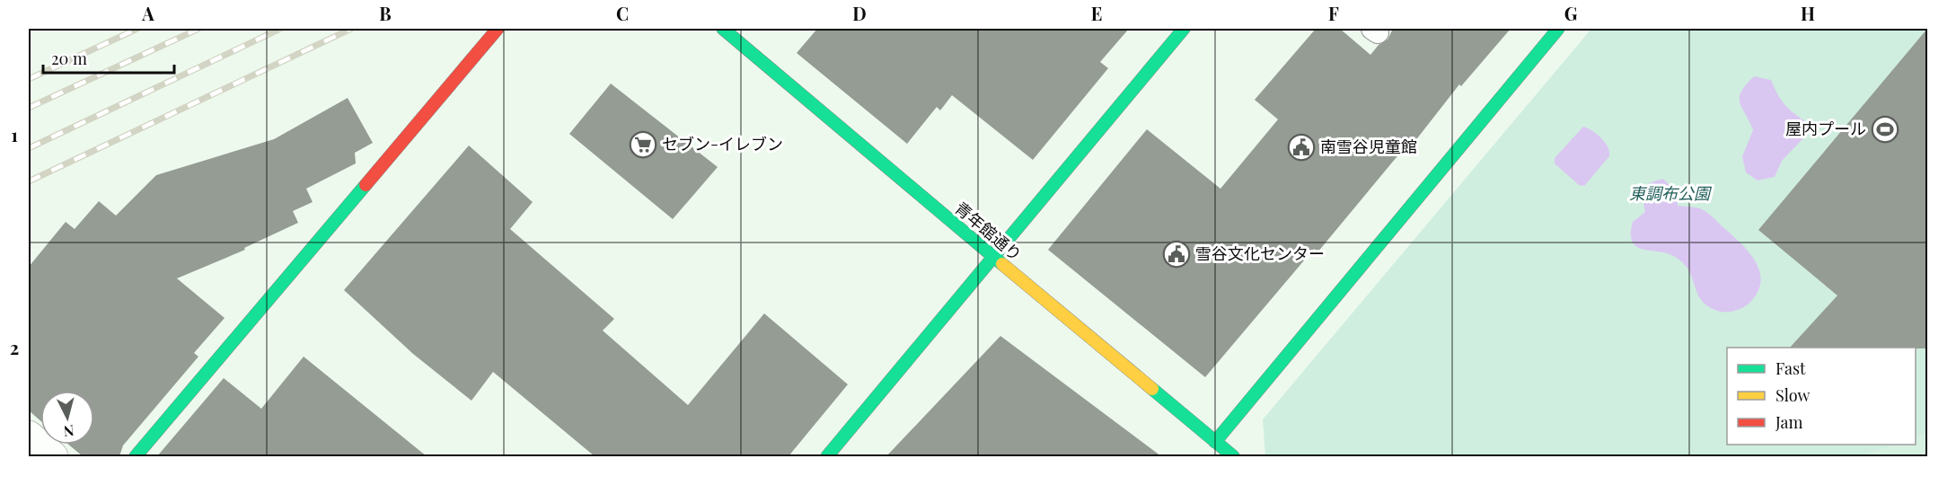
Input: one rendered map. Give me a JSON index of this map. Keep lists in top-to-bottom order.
{
  "streets": {
    "street": ["青年館通り"]
  },
  "parks": ["東調布公園"],
  "places": {
    "sports": ["屋内プール"],
    "supermarket": ["セブン-イレブン"],
    "public building": ["南雪谷児童館", "雪谷文化センター"]
  },
  "legend": ["Fast", "Slow", "Jam"],
  "scale_bar": "20 m",
  "north": "bottom",
  "grid": {
    "columns": [
      "A",
      "B",
      "C",
      "D",
      "E",
      "F",
      "G",
      "H"
    ],
    "rows": ["1", "2"]
  }
}
